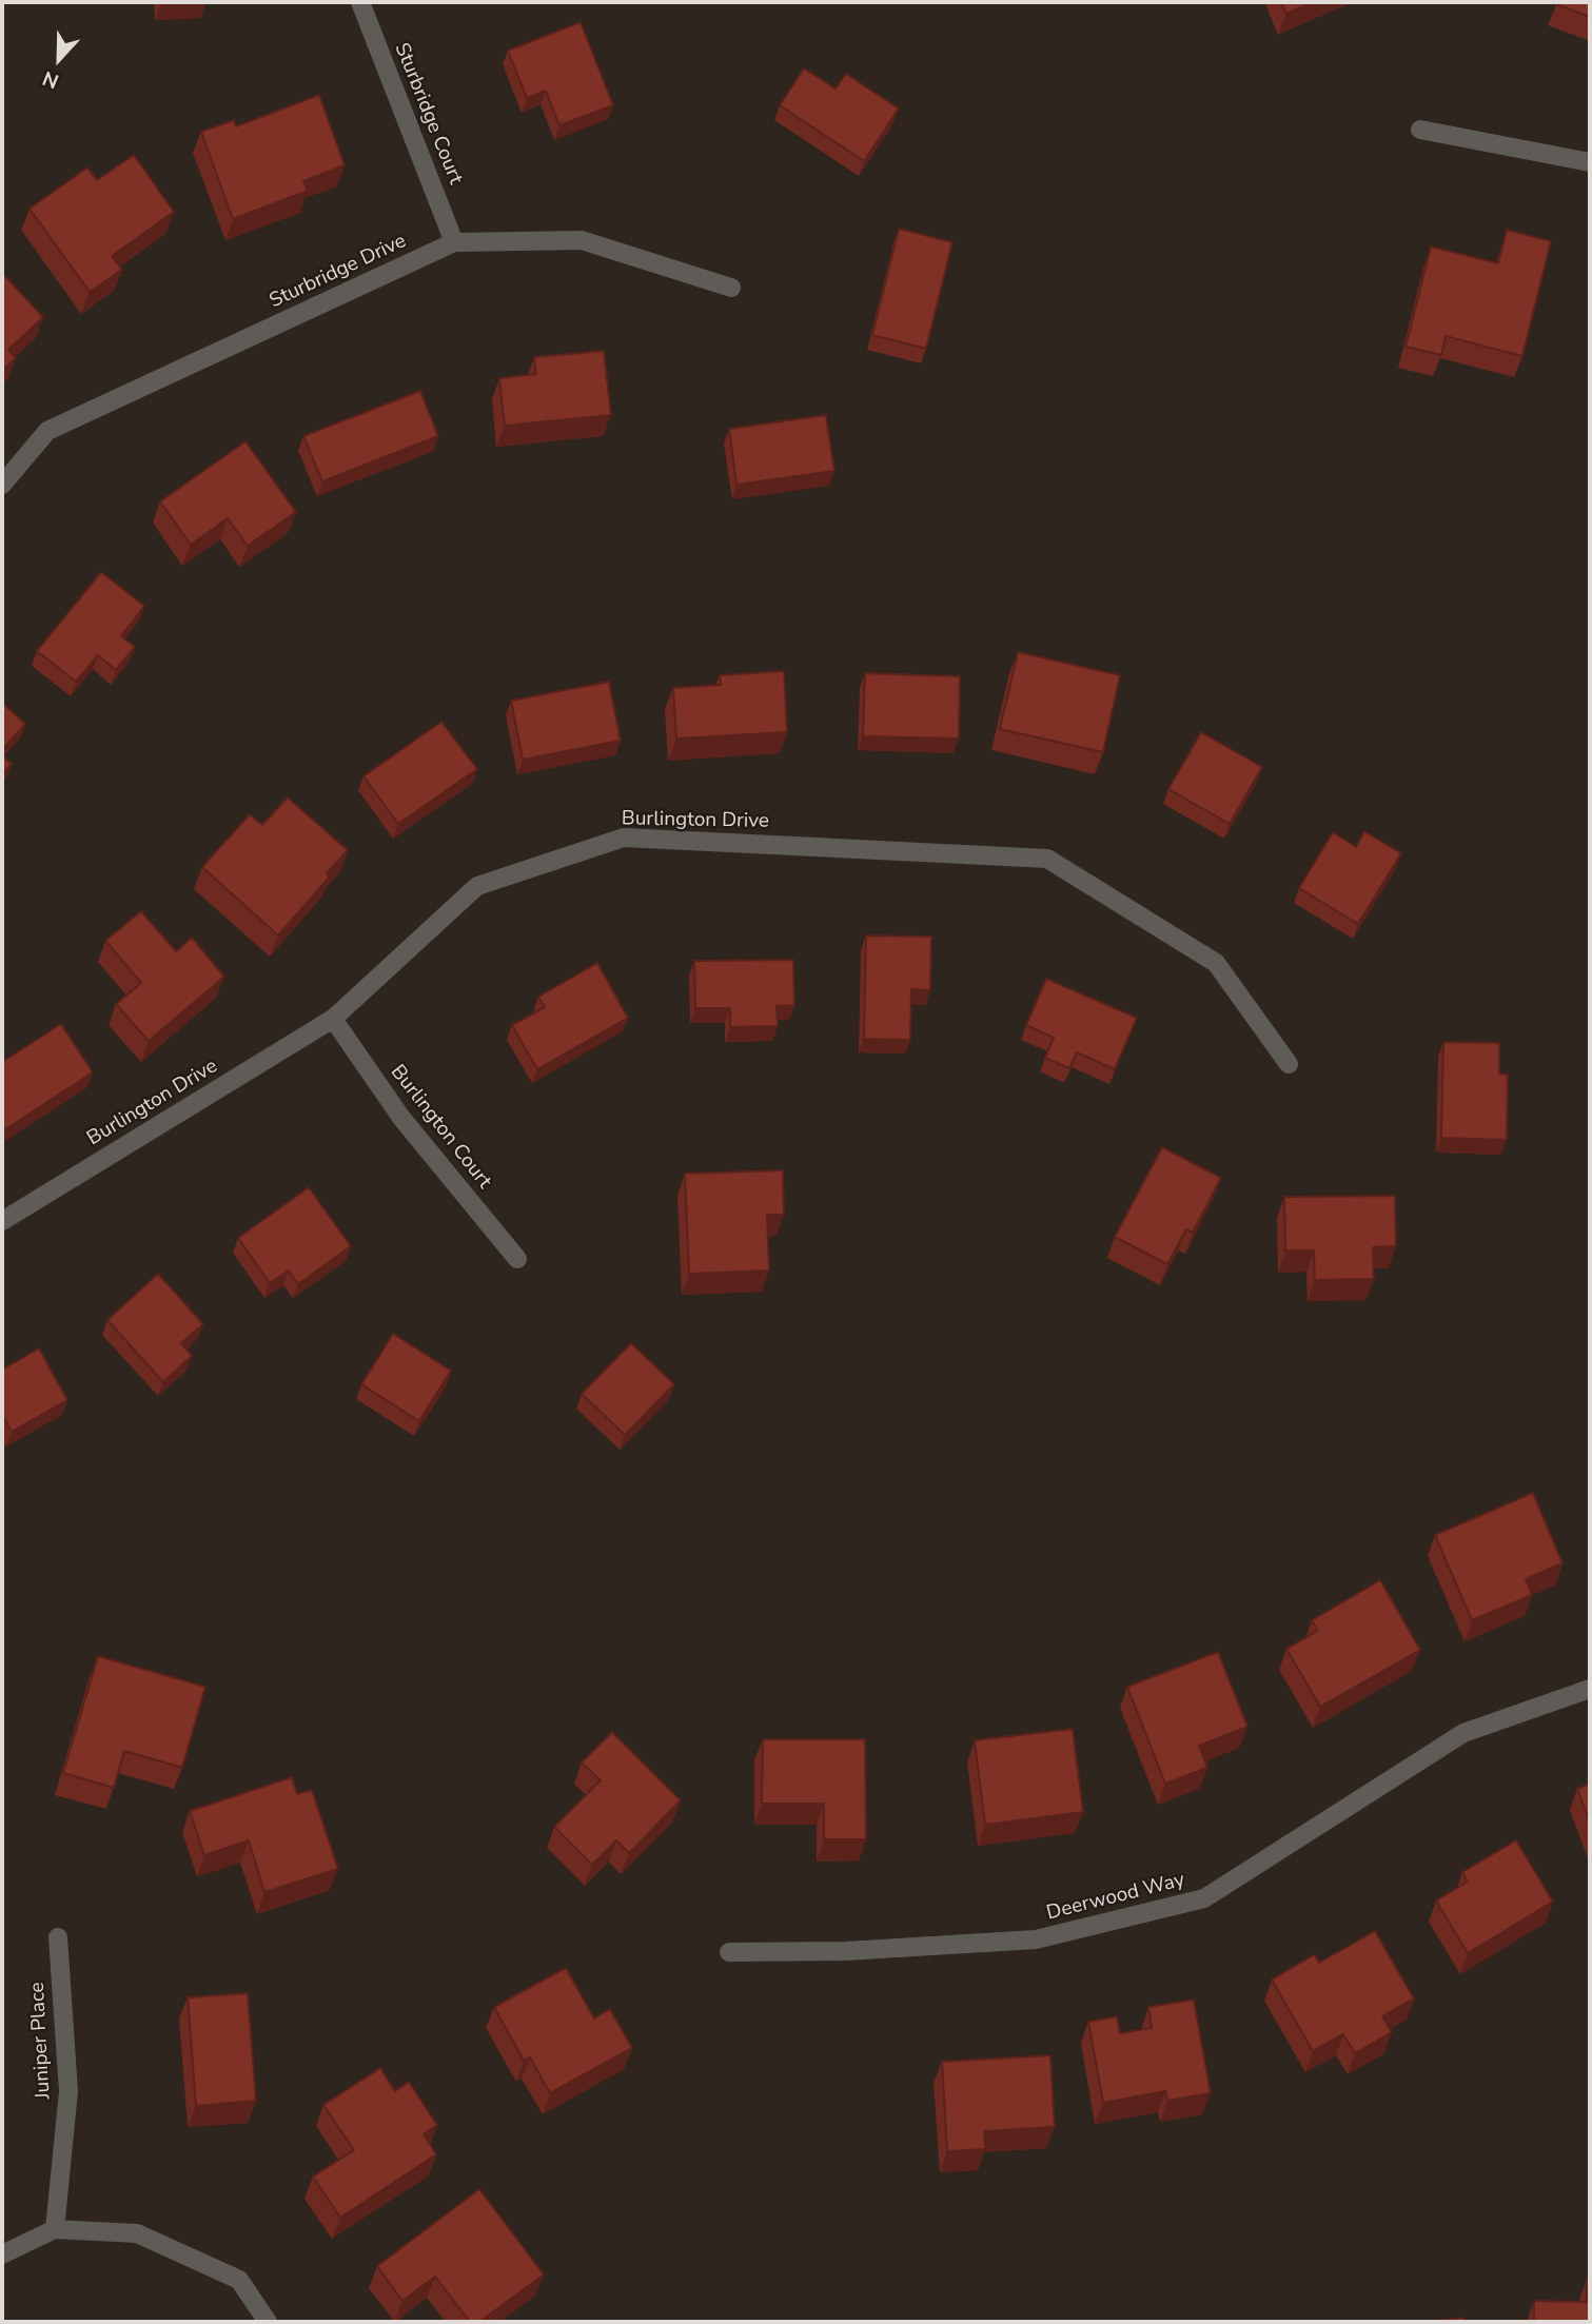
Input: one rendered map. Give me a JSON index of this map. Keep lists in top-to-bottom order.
{
  "streets": {
    "street": [
      "Sturbridge Court",
      "Sturbridge Drive",
      "Burlington Drive",
      "Burlington Court",
      "Deerwood Way",
      "Juniper Place"
    ]
  },
  "crossings": [
    ["Sturbridge Court", "Sturbridge Drive"],
    ["Burlington Drive", "Burlington Court"]
  ],
  "north": "bottom"
}
